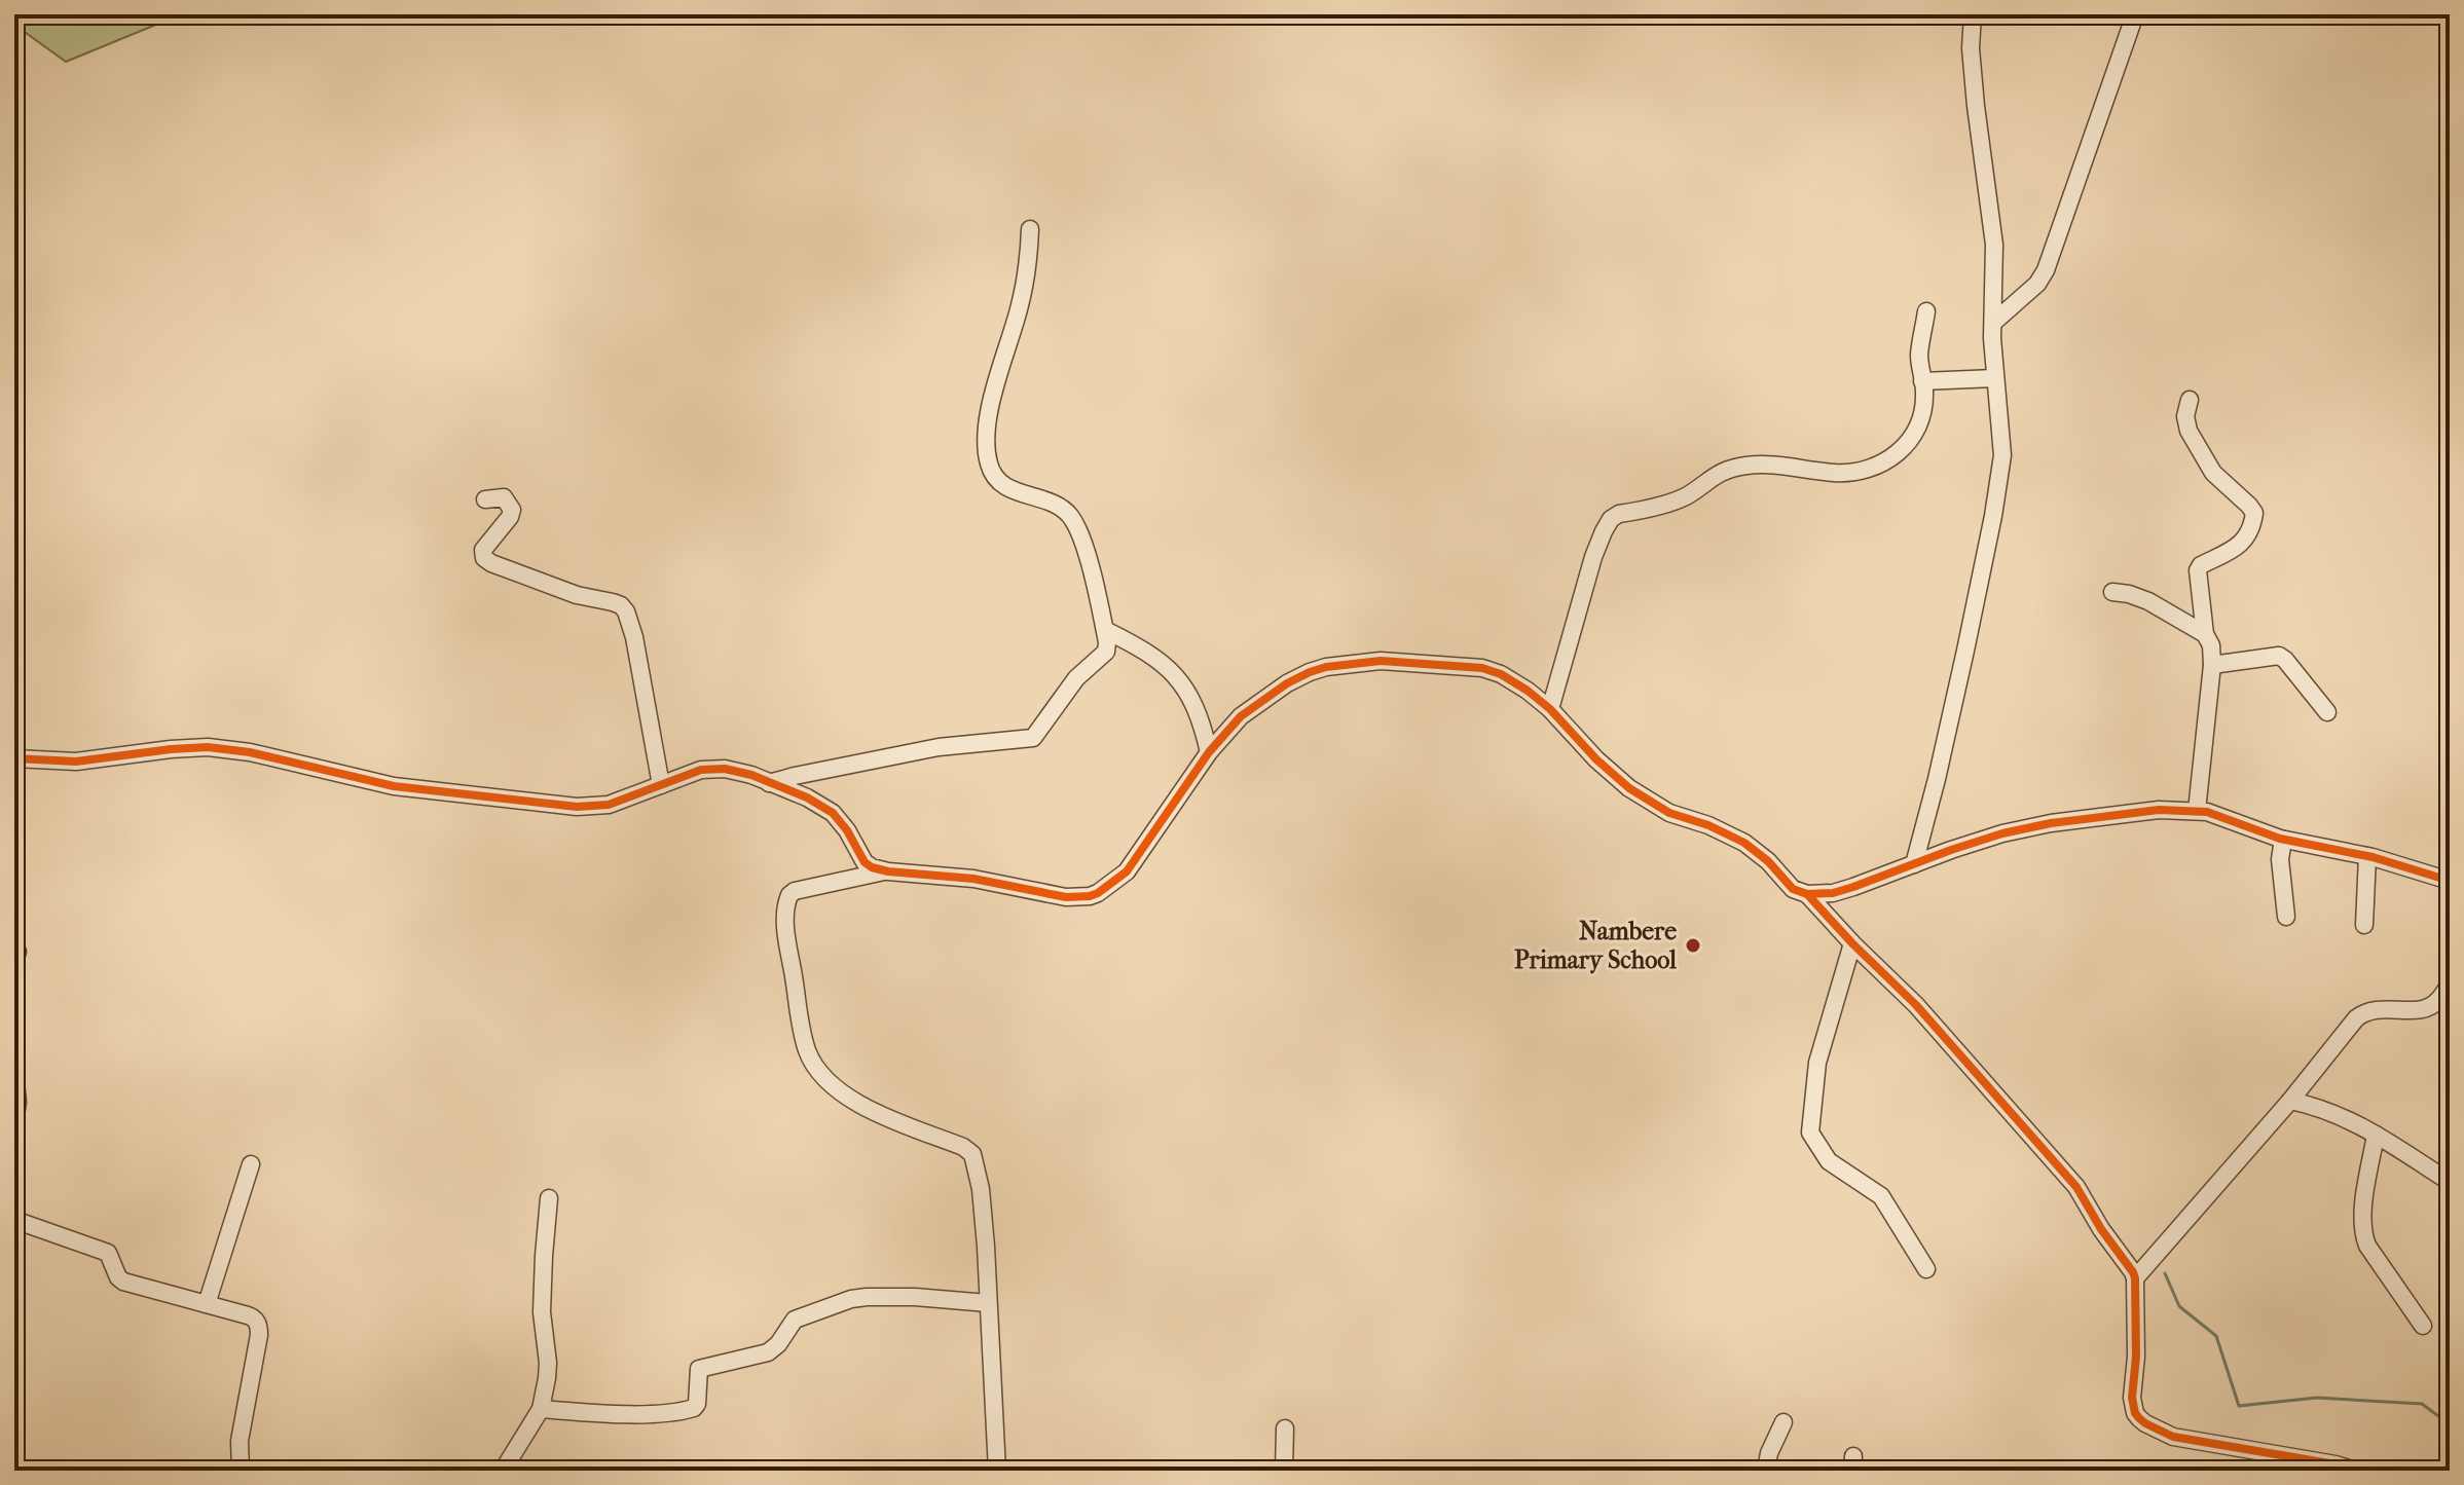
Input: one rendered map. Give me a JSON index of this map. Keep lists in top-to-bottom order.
{
  "places": ["Nambere Primary School"]
}
